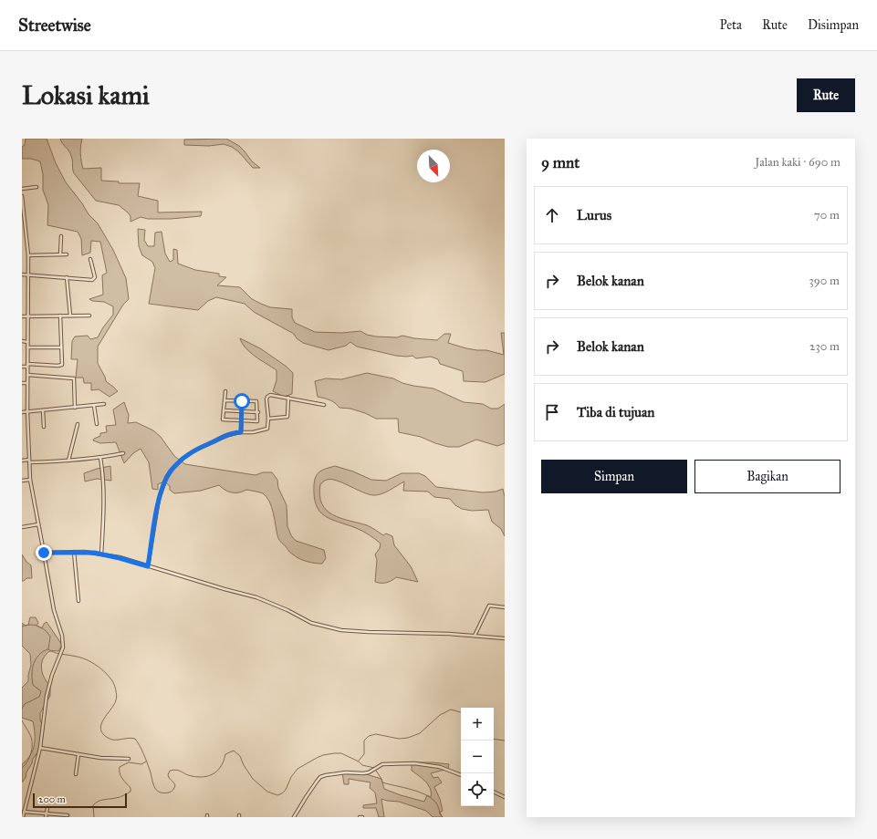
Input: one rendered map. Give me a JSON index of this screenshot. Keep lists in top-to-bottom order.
{
  "scale_bar": "200 m",
  "north": "bottom right",
  "page": {
    "header": "Streetwise",
    "nav": ["Peta", "Rute", "Disimpan"],
    "buttons": [
      "Rute",
      ["Simpan", "Bagikan"]
    ],
    "title": "Lokasi kami",
    "heading": ["9 mnt", "Jalan kaki · 690 m"],
    "list": [
      ["Lurus", "70 m"],
      ["Belok kanan", "390 m"],
      ["Belok kanan", "230 m"],
      "Tiba di tujuan"
    ],
    "map_buttons": ["+", "−"],
    "scale": "200 m"
  }
}
